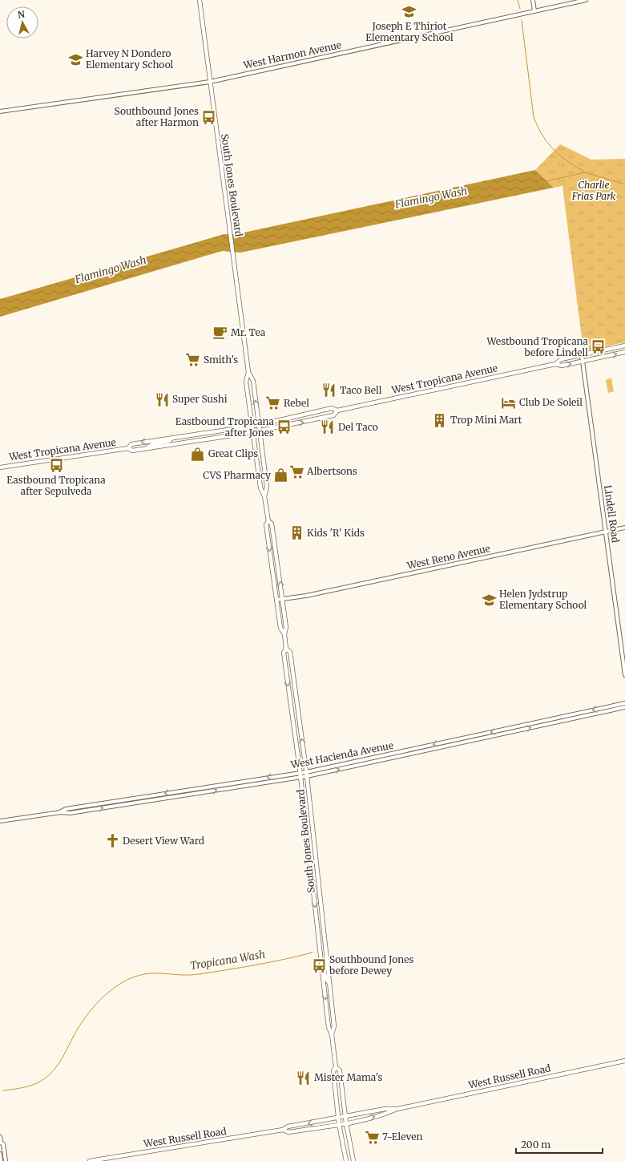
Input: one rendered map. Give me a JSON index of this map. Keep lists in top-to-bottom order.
{
  "streets": {
    "main road": [
      "West Harmon Avenue",
      "South Jones Boulevard",
      "West Tropicana Avenue",
      "Lindell Road",
      "West Reno Avenue",
      "West Hacienda Avenue",
      "West Russell Road"
    ]
  },
  "crossings": [
    ["West Harmon Avenue", "South Jones Boulevard"],
    ["South Jones Boulevard", "West Tropicana Avenue"],
    ["South Jones Boulevard", "West Reno Avenue"],
    ["South Jones Boulevard", "West Hacienda Avenue"],
    ["South Jones Boulevard", "West Russell Road"],
    ["West Tropicana Avenue", "Lindell Road"],
    ["Lindell Road", "West Reno Avenue"]
  ],
  "water": ["Flamingo Wash", "Tropicana Wash"],
  "parks": ["Charlie Frias Park"],
  "places": {
    "school or university": ["Joseph E Thiriot Elementary School", "Harvey N Dondero Elementary School", "Helen Jydstrup Elementary School"],
    "bus stop": [
      "Southbound Jones after Harmon",
      "Westbound Tropicana before Lindell",
      "Eastbound Tropicana after Jones",
      "Eastbound Tropicana after Sepulveda",
      "Southbound Jones before Dewey"
    ],
    "cafe": ["Mr. Tea"],
    "supermarket": [
      "Smith's",
      "Rebel",
      "Albertsons",
      "7-Eleven"
    ],
    "restaurant": [
      "Taco Bell",
      "Super Sushi",
      "Del Taco",
      "Mister Mama's"
    ],
    "hotel": ["Club De Soleil"],
    "building": ["Trop Mini Mart", "Kids 'R' Kids"],
    "shop": ["Great Clips", "CVS Pharmacy"],
    "church": ["Desert View Ward"]
  },
  "scale_bar": "200 m",
  "north": "top"
}
